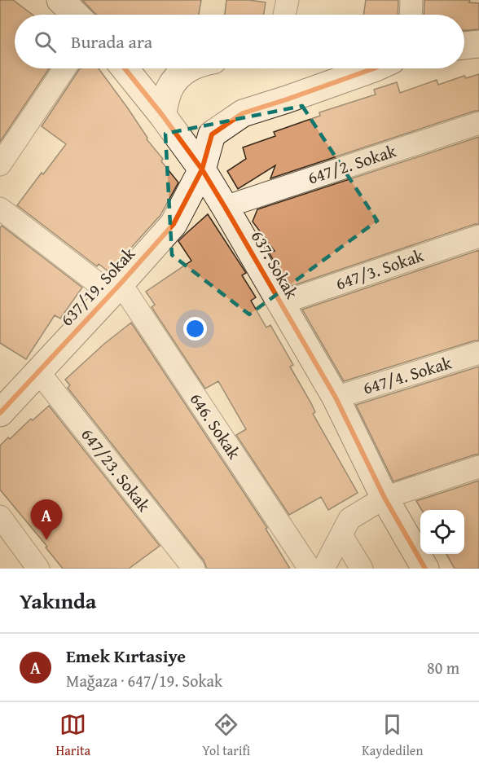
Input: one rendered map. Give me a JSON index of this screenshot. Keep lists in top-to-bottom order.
{
  "streets": {
    "street": [
      "647/2. Sokak",
      "637. Sokak",
      "647/3. Sokak",
      "637/19. Sokak",
      "647/4. Sokak",
      "646. Sokak",
      "647/23. Sokak"
    ]
  },
  "crossings": [
    ["647/2. Sokak", "637. Sokak"],
    ["637. Sokak", "647/3. Sokak"],
    ["637. Sokak", "637/19. Sokak"],
    ["637. Sokak", "647/4. Sokak"],
    ["637/19. Sokak", "646. Sokak"],
    ["637/19. Sokak", "647/23. Sokak"]
  ],
  "page": {
    "search": "Burada ara",
    "pins": "A",
    "heading": "Yakında",
    "list": [
      {
        "mark": "A",
        "name": "Emek Kırtasiye",
        "note": "Mağaza · 647/19. Sokak",
        "value": "80 m"
      }
    ],
    "nav": ["Harita", "Yol tarifi", "Kaydedilen"]
  }
}
